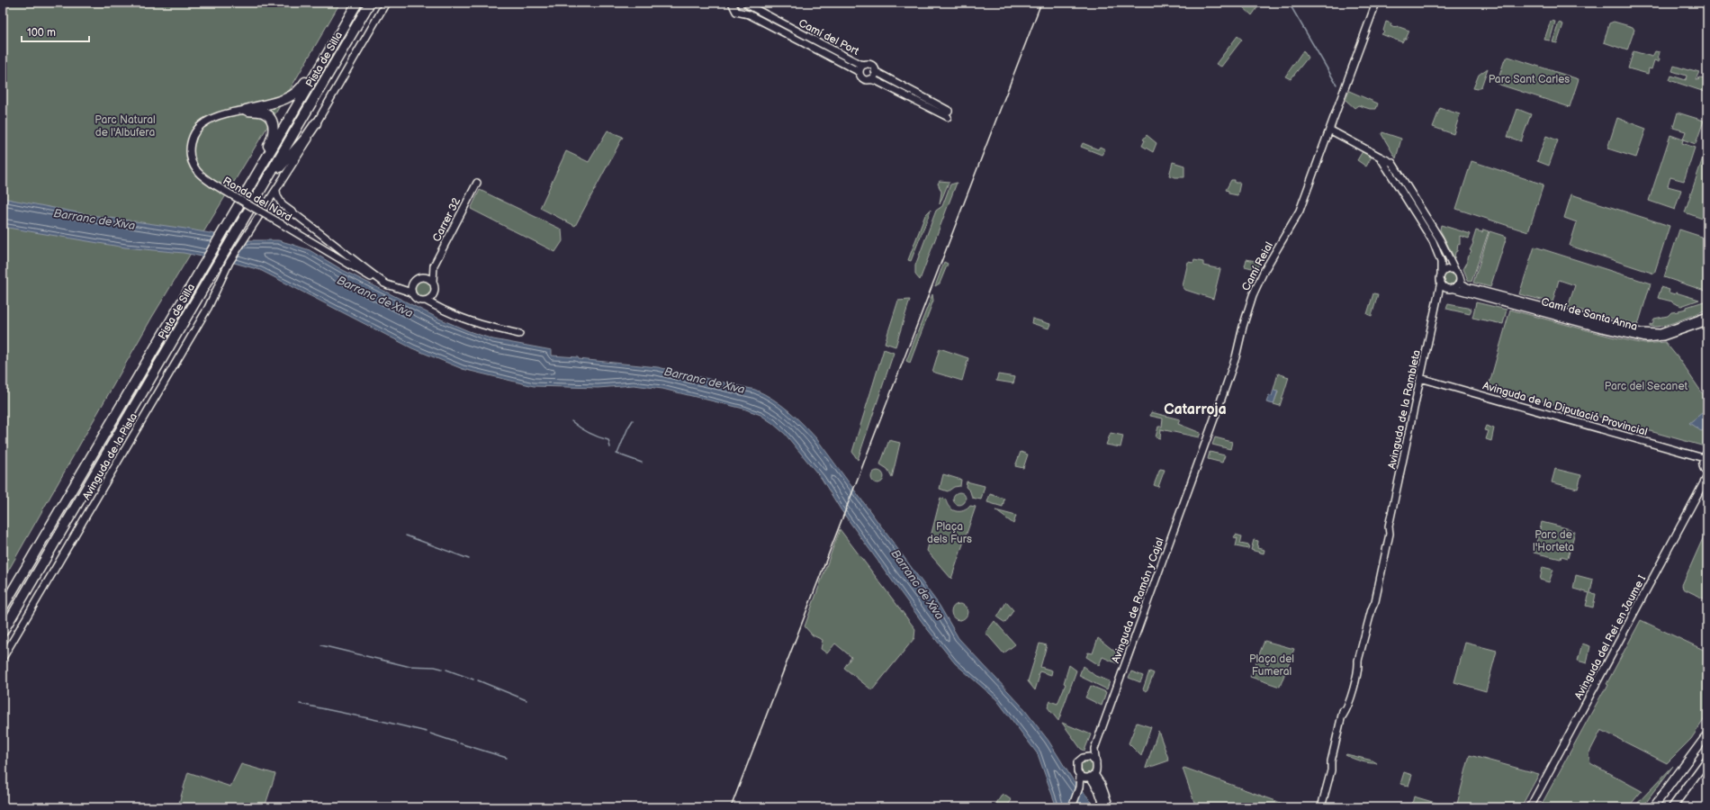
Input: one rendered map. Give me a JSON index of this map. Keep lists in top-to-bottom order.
{
  "streets": {
    "highway": ["Pista de Silla"],
    "street": [
      "Camí del Port",
      "Ronda del Nord",
      "Carrer 32",
      "Camí Reial",
      "Camí de Santa Anna",
      "Avinguda de la Diputació Provincial",
      "Avinguda de la Rambleta",
      "Avinguda de la Pista",
      "Avinguda de Ramón y Cajal",
      "Avinguda del Rei en Jaume I"
    ]
  },
  "crossings": [
    ["Ronda del Nord", "Carrer 32"],
    ["Camí Reial", "Avinguda de Ramón y Cajal"],
    ["Camí de Santa Anna", "Avinguda de la Rambleta"],
    ["Avinguda de la Diputació Provincial", "Avinguda de la Rambleta"]
  ],
  "districts": ["Catarroja"],
  "water": ["Barranc de Xiva"],
  "parks": [
    "Parc Sant Carles",
    "Parc Natural de l'Albufera",
    "Parc del Secanet",
    "Plaça dels Furs",
    "Parc de l'Horteta",
    "Plaça del Fumeral"
  ],
  "scale_bar": "100 m"
}
